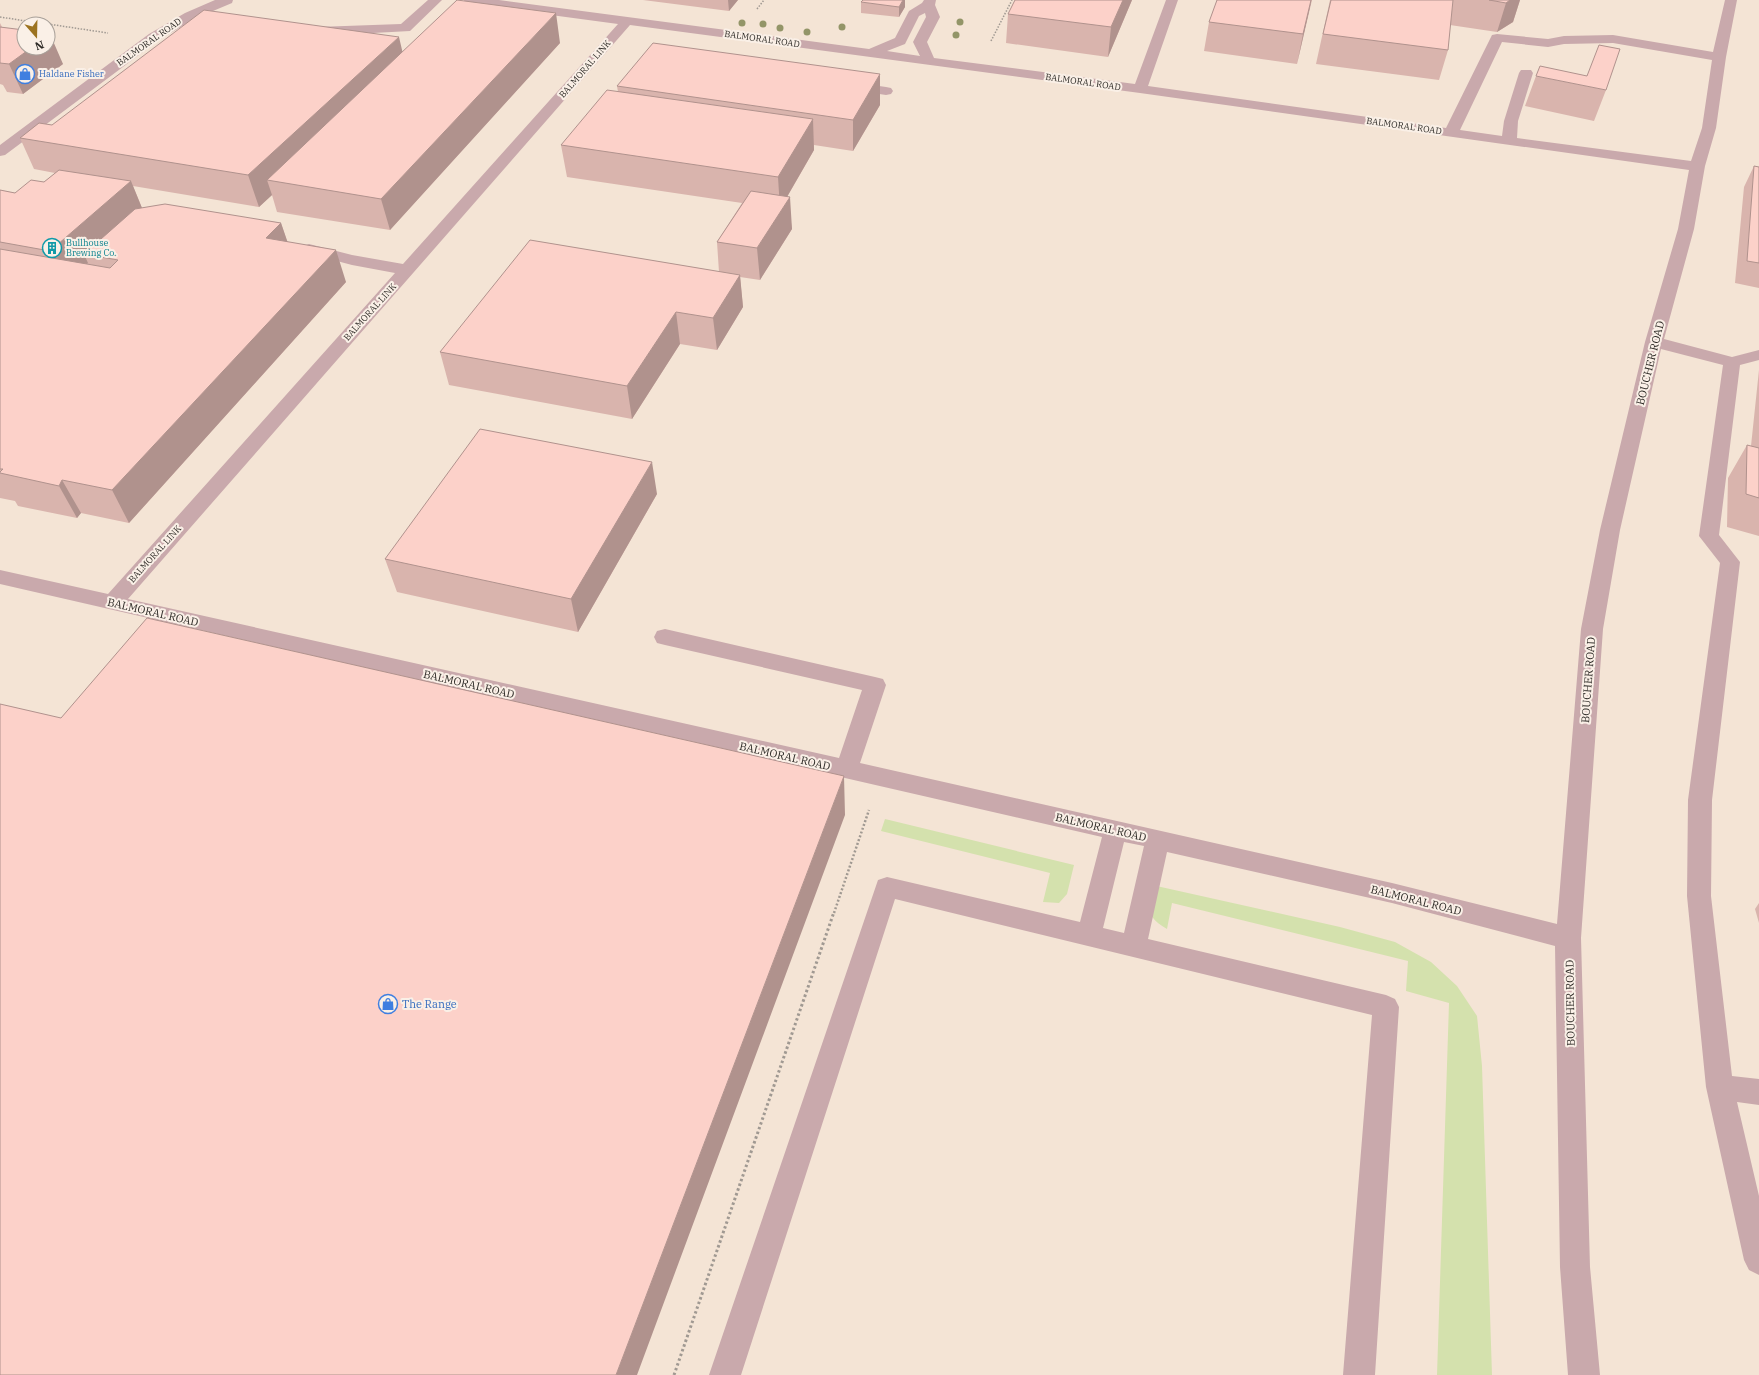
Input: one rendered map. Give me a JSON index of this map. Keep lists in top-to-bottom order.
{
  "streets": {
    "street": ["BALMORAL ROAD", "BALMORAL LINK", "BOUCHER ROAD"]
  },
  "crossings": [
    ["BALMORAL ROAD", "BALMORAL LINK"],
    ["BALMORAL ROAD", "BOUCHER ROAD"]
  ],
  "places": {
    "shop": ["Haldane Fisher", "The Range"],
    "building": ["Bullhouse Brewing Co."]
  },
  "north": "bottom"
}
